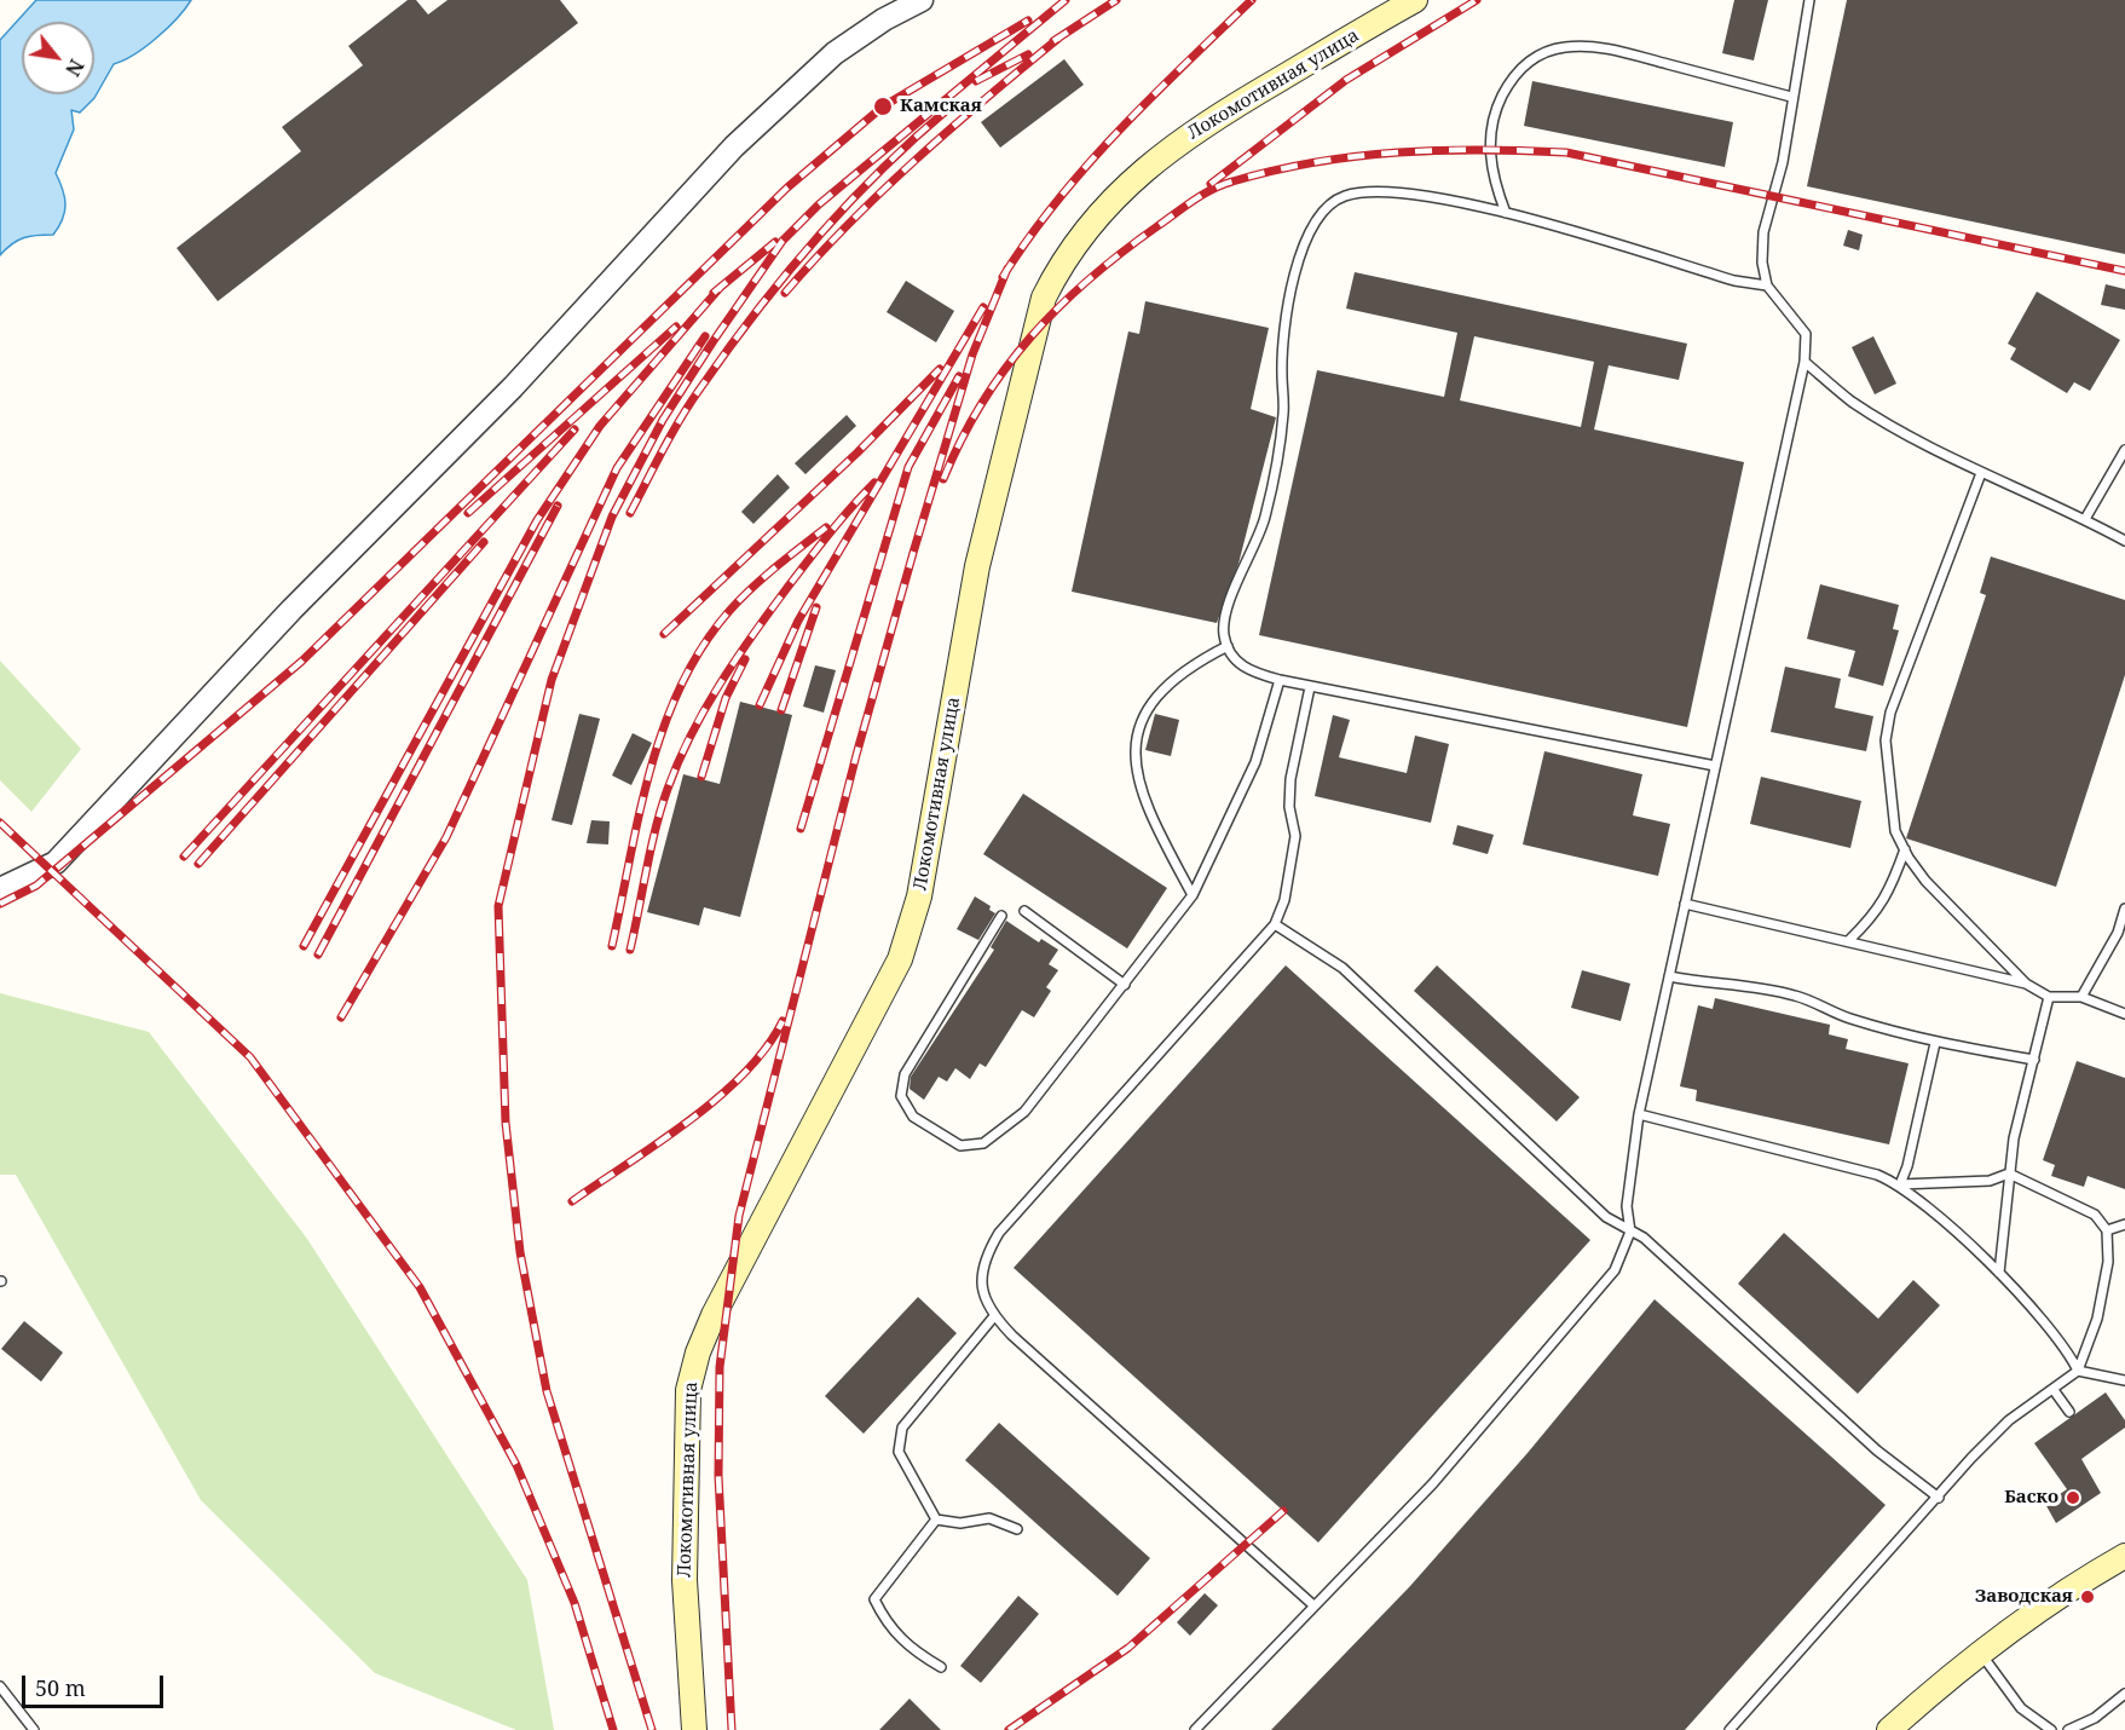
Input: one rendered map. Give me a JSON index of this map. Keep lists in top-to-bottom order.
{
  "streets": {
    "main road": ["Локомотивная улица"]
  },
  "places": ["Камская", "Баско", "Заводская"],
  "scale_bar": "50 m",
  "north": "bottom right"
}
